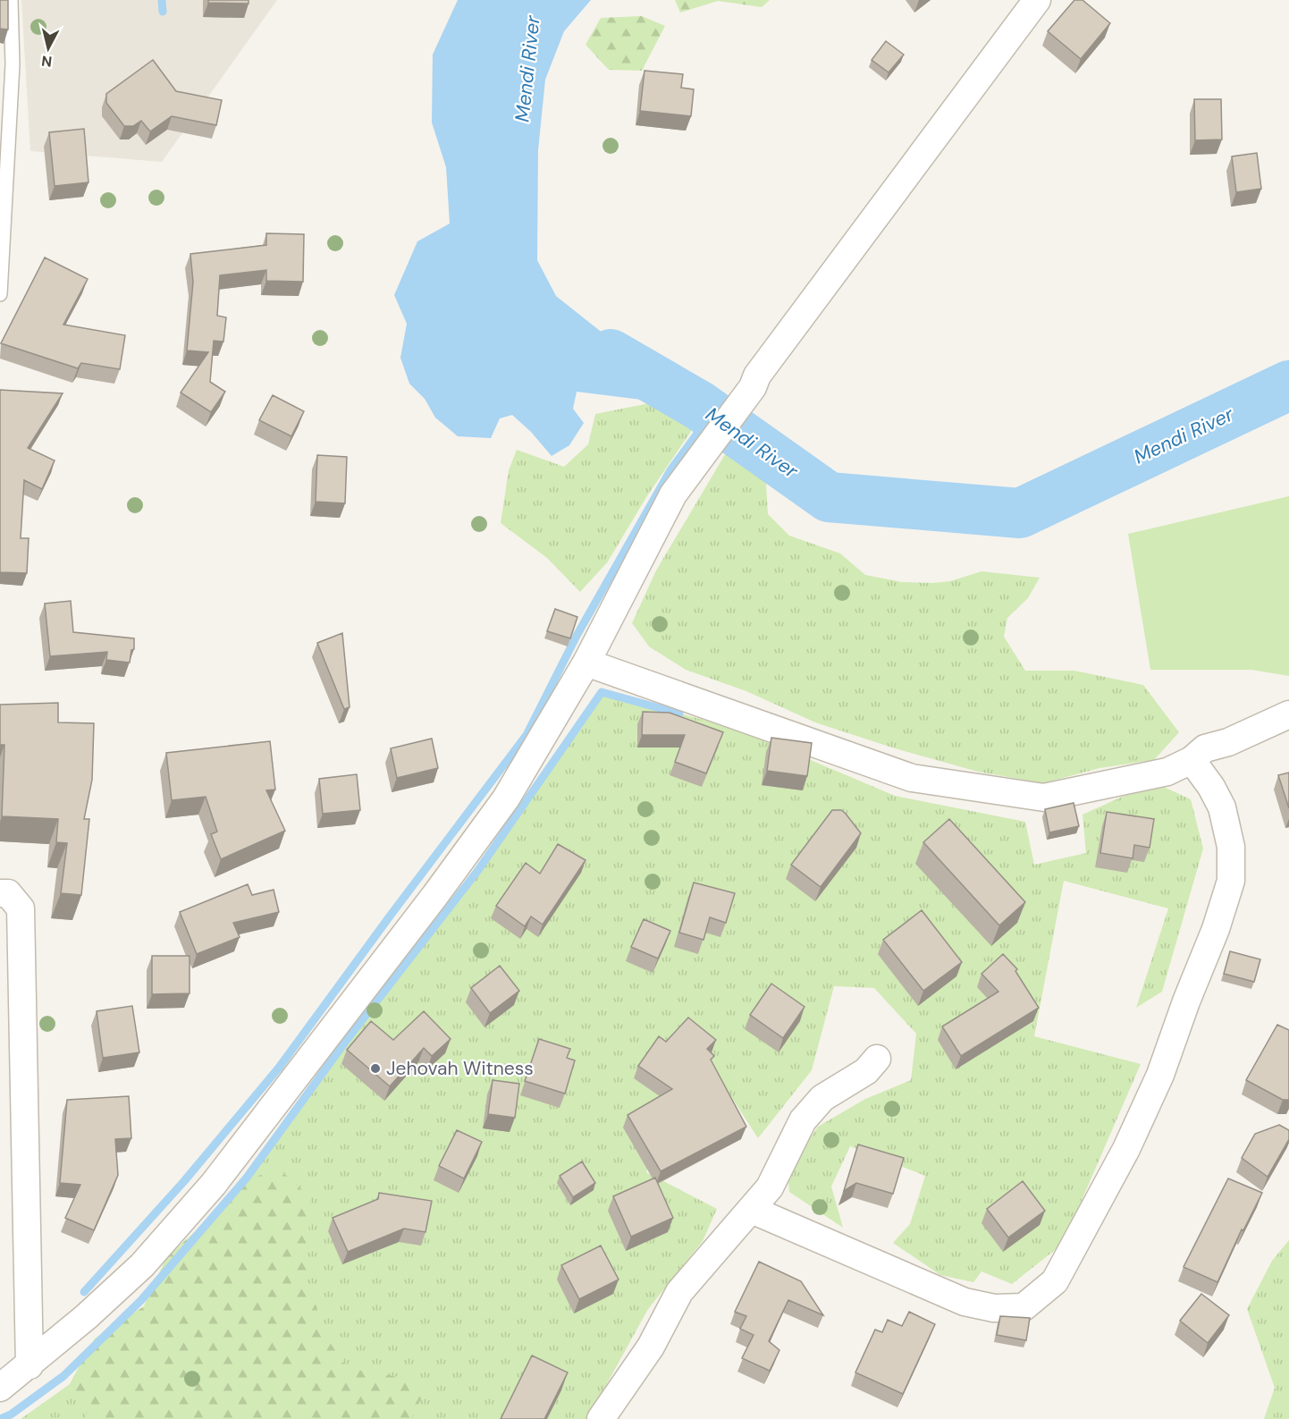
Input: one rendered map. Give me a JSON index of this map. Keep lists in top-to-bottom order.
{
  "water": ["Mendi River"],
  "places": ["Jehovah Witness"],
  "north": "bottom"
}
